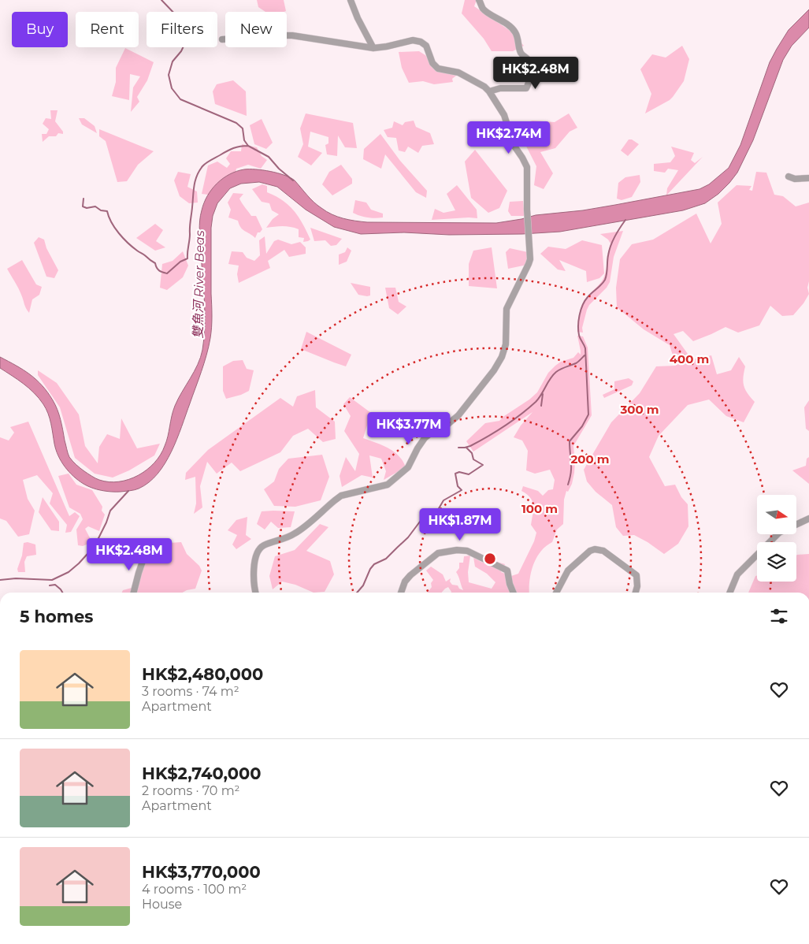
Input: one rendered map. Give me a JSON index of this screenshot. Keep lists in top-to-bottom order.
{
  "water": ["雙魚河 River Beas"],
  "north": "right",
  "page": {
    "chip": [
      "Buy",
      "Rent",
      "Filters",
      "New"
    ],
    "price": [
      "HK$2.48M",
      "HK$2.74M",
      "HK$3.77M",
      "HK$1.87M",
      "HK$2.48M"
    ],
    "heading": "5 homes",
    "list": [
      {
        "name": "HK$2,480,000",
        "note": "3 rooms · 74 m² · Apartment"
      },
      {
        "name": "HK$2,740,000",
        "note": "2 rooms · 70 m² · Apartment"
      },
      {
        "name": "HK$3,770,000",
        "note": "4 rooms · 100 m² · House"
      }
    ]
  },
  "rings": [
    "400 m",
    "300 m",
    "200 m",
    "100 m"
  ]
}
